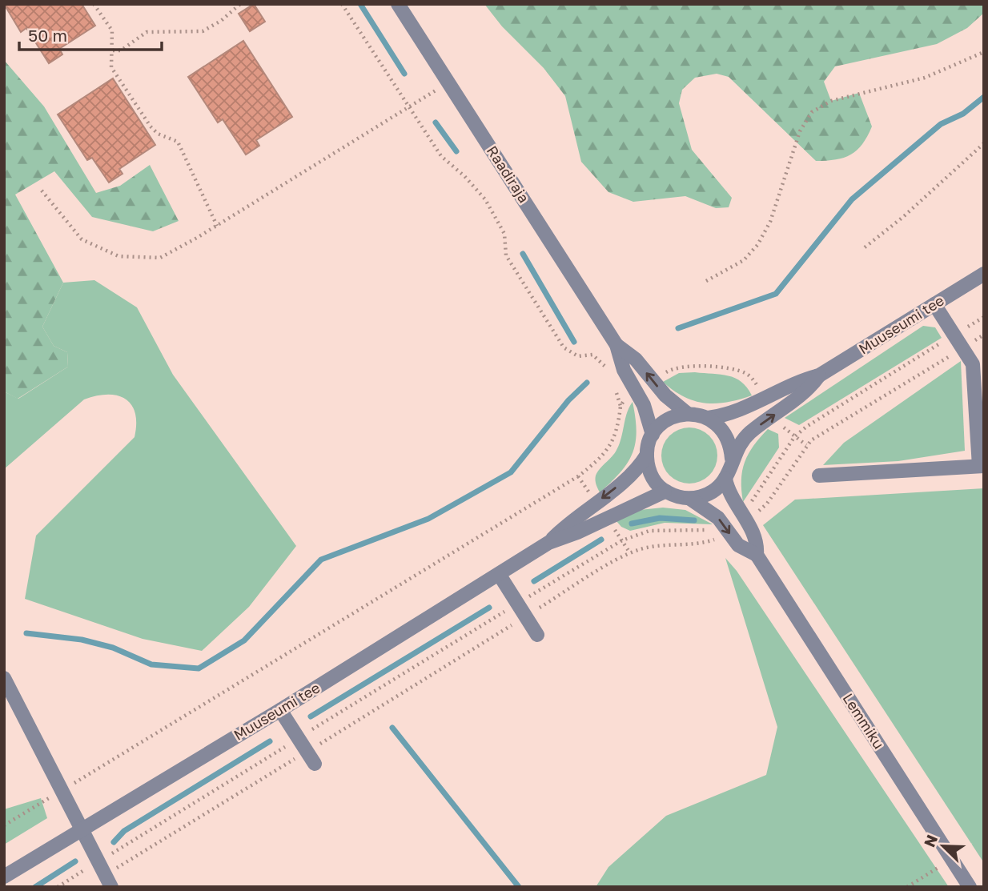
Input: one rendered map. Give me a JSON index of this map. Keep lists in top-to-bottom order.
{
  "streets": {
    "street": ["Raadiraja", "Muuseumi tee", "Lemmiku"]
  },
  "crossings": [
    ["Raadiraja", "Muuseumi tee"],
    ["Raadiraja", "Lemmiku"],
    ["Muuseumi tee", "Lemmiku"]
  ],
  "scale_bar": "50 m",
  "north": "top left"
}
